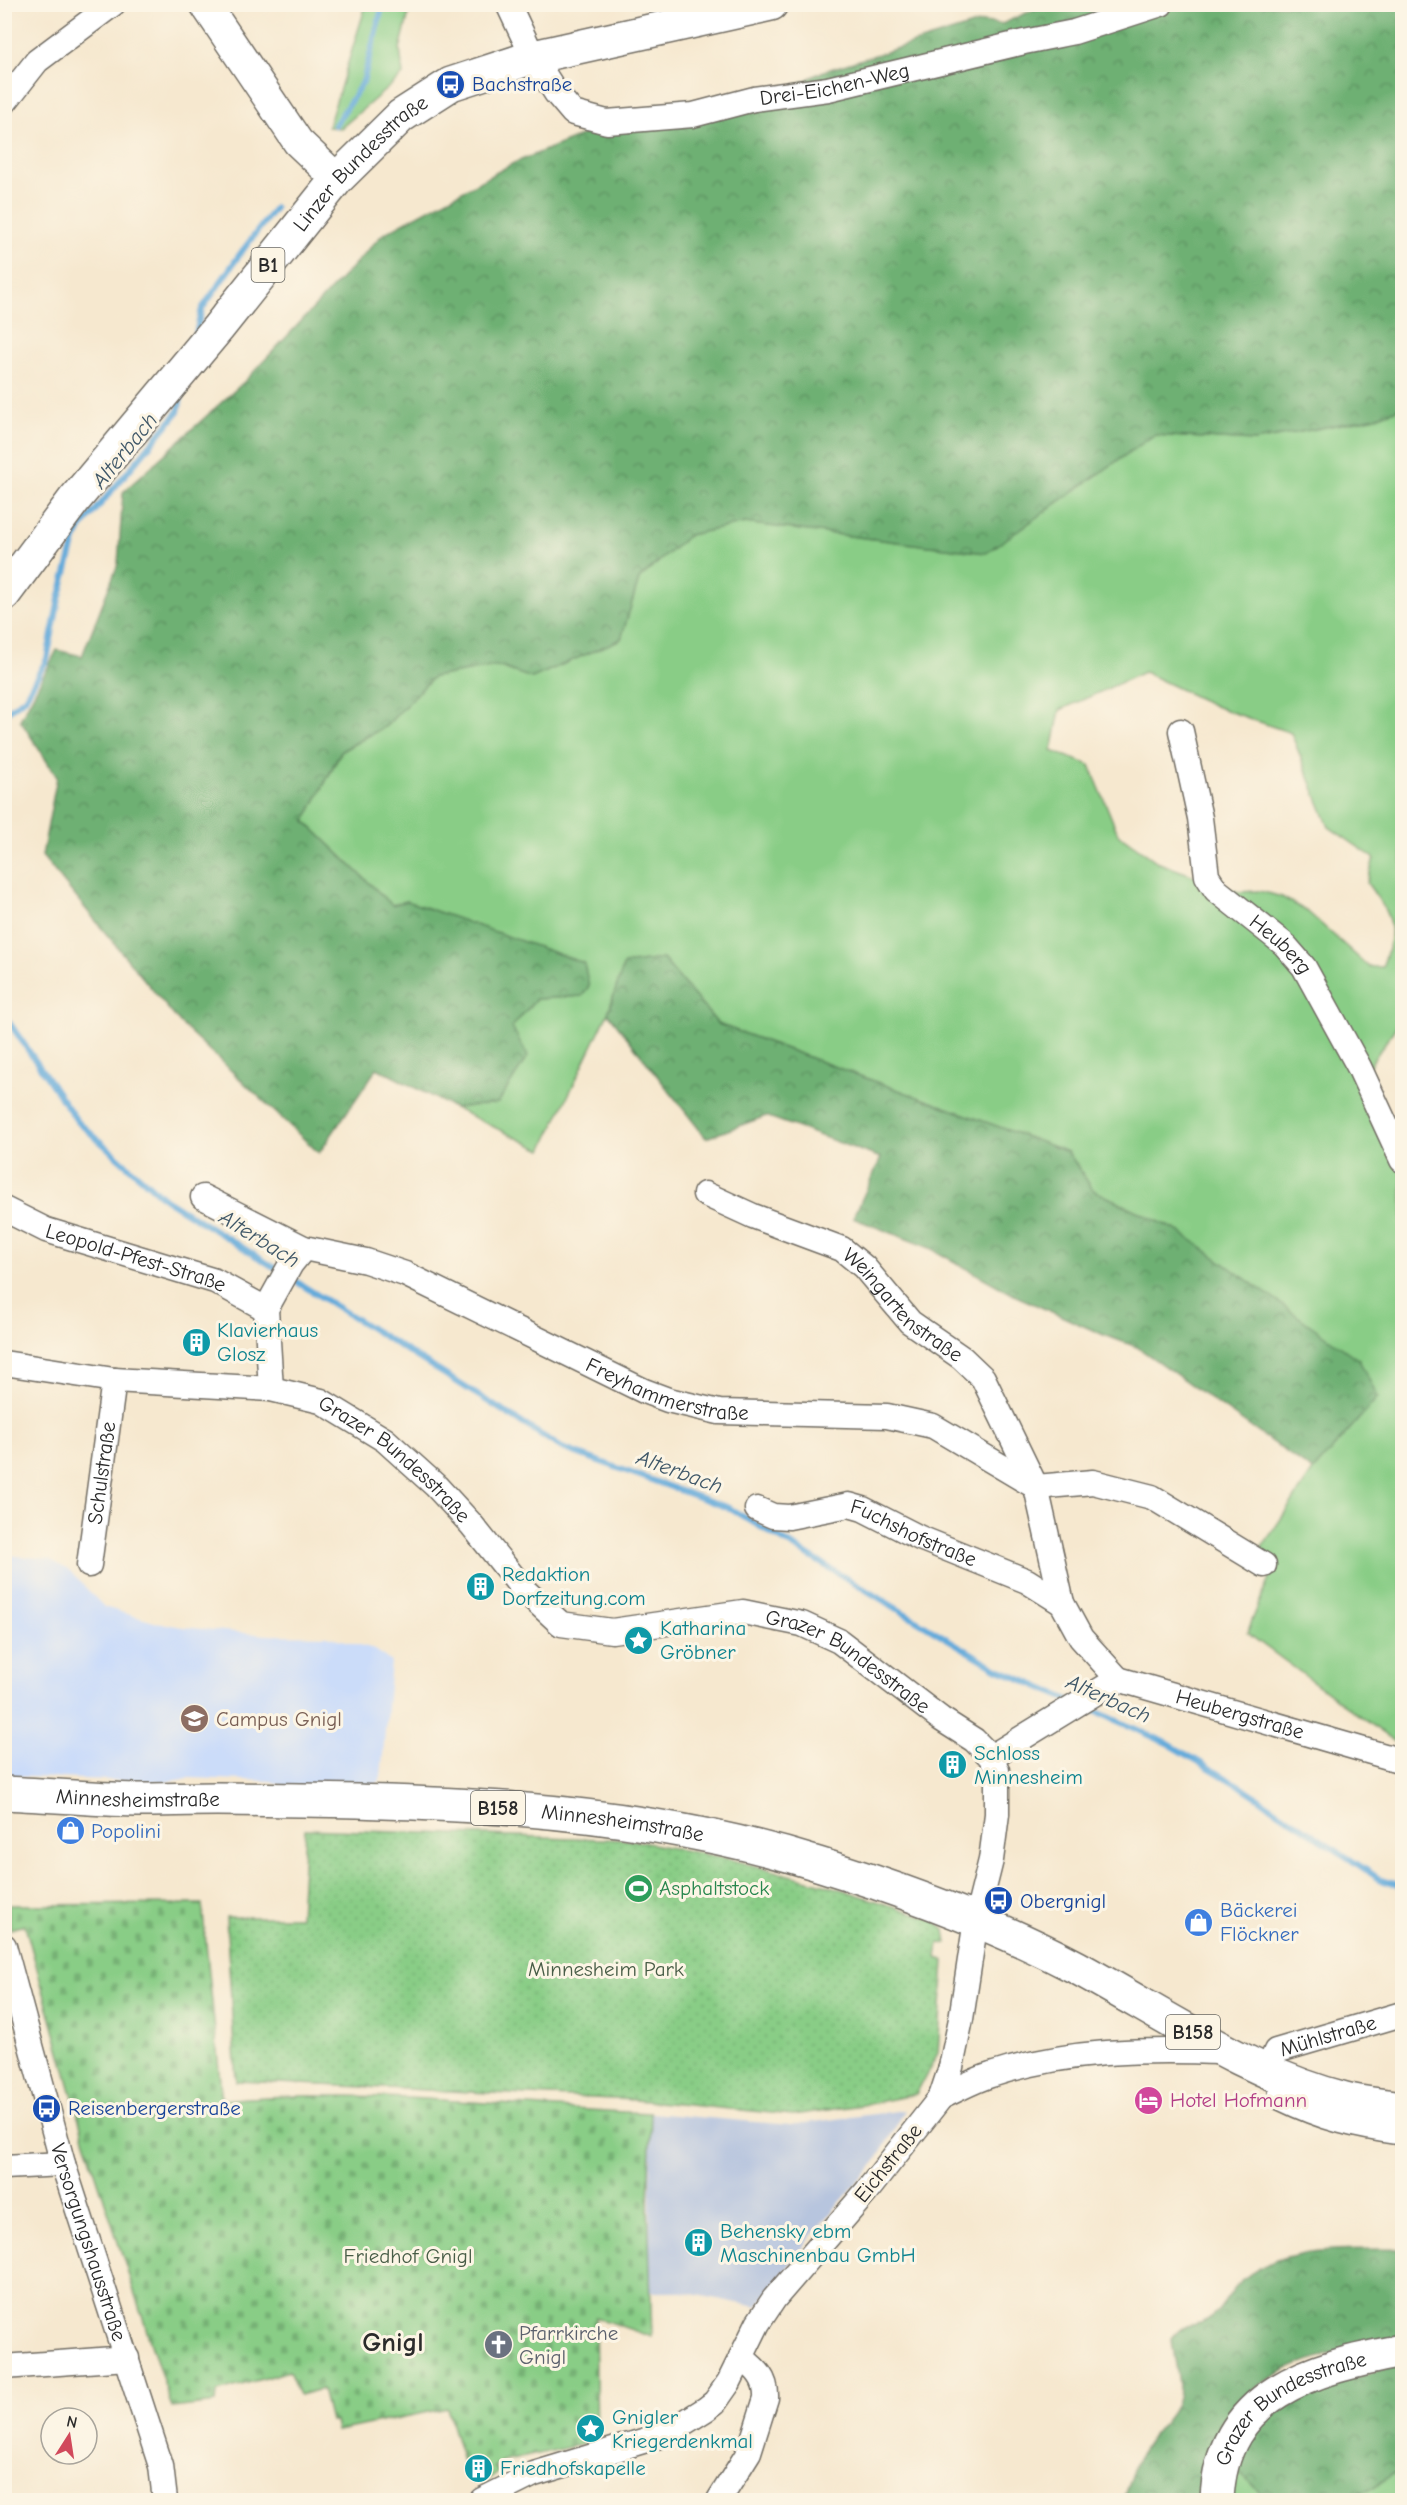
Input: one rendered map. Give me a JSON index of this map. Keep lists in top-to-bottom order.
{
  "streets": {
    "main road": [
      "Linzer Bundesstraße",
      "B1",
      "Grazer Bundesstraße",
      "Minnesheimstraße",
      "B158"
    ],
    "street": [
      "Drei-Eichen-Weg",
      "Heuberg",
      "Leopold-Pfest-Straße",
      "Weingartenstraße",
      "Freyhammerstraße",
      "Schulstraße",
      "Fuchshofstraße",
      "Heubergstraße",
      "Mühlstraße",
      "Eichstraße",
      "Versorgungshausstraße"
    ]
  },
  "crossings": [
    ["Drei-Eichen-Weg", "Linzer Bundesstraße"],
    ["Weingartenstraße", "Freyhammerstraße"],
    ["Weingartenstraße", "Fuchshofstraße"],
    ["Weingartenstraße", "Heubergstraße"],
    ["Grazer Bundesstraße", "Schulstraße"],
    ["Minnesheimstraße", "B158"],
    ["Minnesheimstraße", "Eichstraße"],
    ["B158", "Mühlstraße"],
    ["B158", "Eichstraße"]
  ],
  "districts": ["Gnigl"],
  "water": ["Alterbach"],
  "parks": ["Minnesheim Park", "Friedhof Gnigl"],
  "places": {
    "bus stop": ["Bachstraße", "Obergnigl", "Reisenbergerstraße"],
    "building": [
      "Klavierhaus Glosz",
      "Redaktion Dorfzeitung.com",
      "Schloss Minnesheim",
      "Behensky ebm Maschinenbau GmbH",
      "Friedhofskapelle"
    ],
    "place": ["Katharina Gröbner", "Gnigler Kriegerdenkmal"],
    "school or university": ["Campus Gnigl"],
    "shop": ["Popolini", "Bäckerei Flöckner"],
    "sports": ["Asphaltstock"],
    "hotel": ["Hotel Hofmann"],
    "church": ["Pfarrkirche Gnigl"]
  },
  "north": "top"
}
